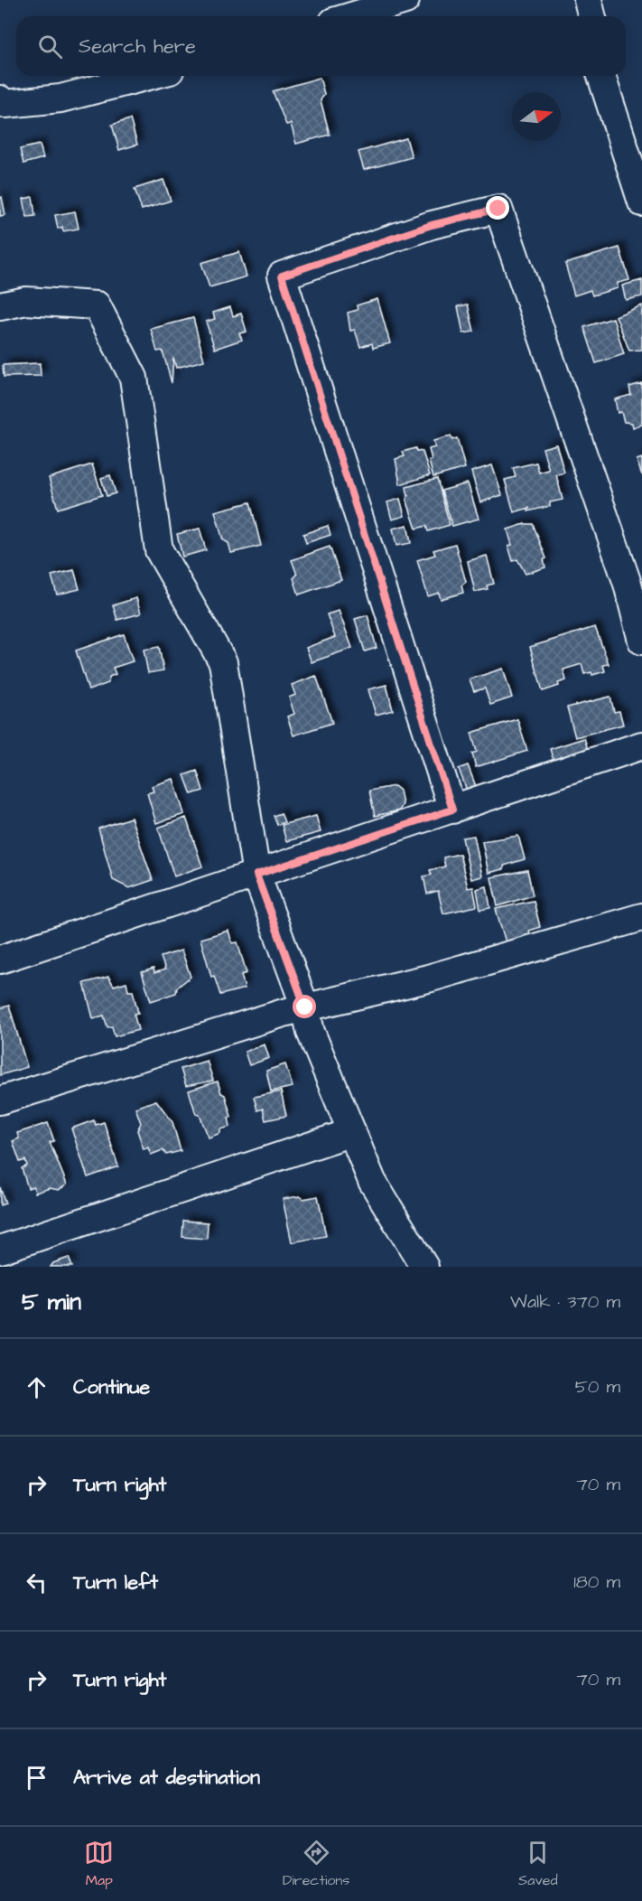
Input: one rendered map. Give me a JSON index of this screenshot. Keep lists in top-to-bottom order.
{
  "north": "right",
  "page": {
    "search": "Search here",
    "heading": ["5 min", "Walk · 370 m"],
    "list": [
      ["Continue", "50 m"],
      ["Turn right", "70 m"],
      ["Turn left", "180 m"],
      ["Turn right", "70 m"],
      "Arrive at destination"
    ],
    "nav": ["Map", "Directions", "Saved"]
  }
}
